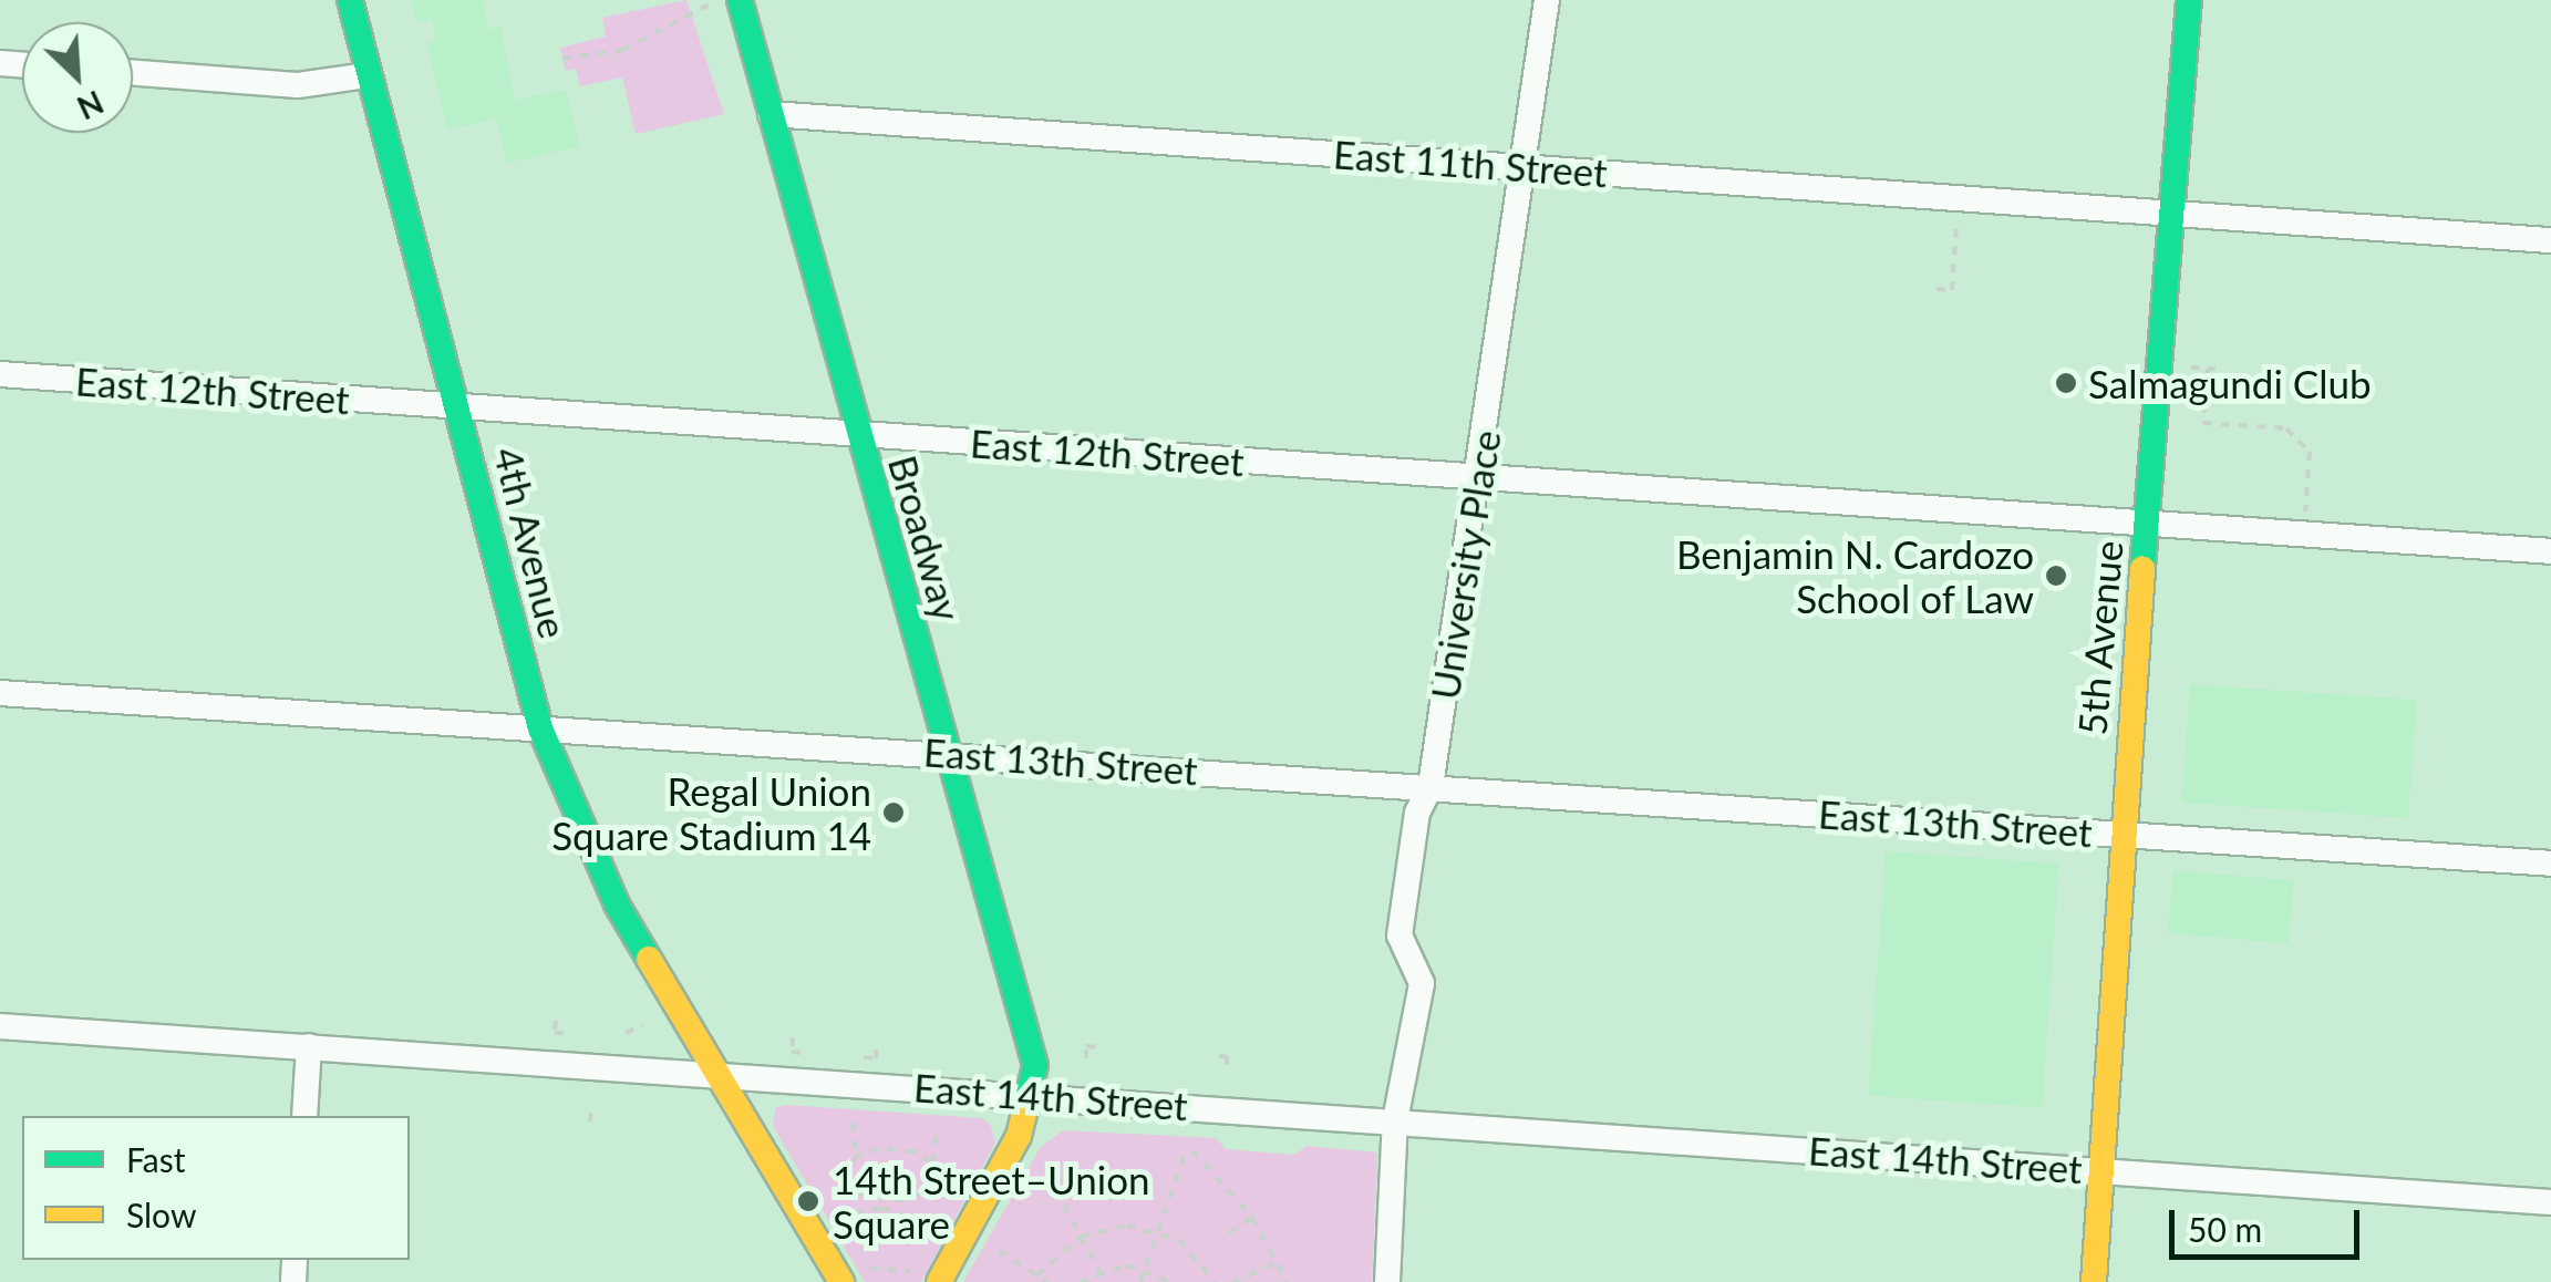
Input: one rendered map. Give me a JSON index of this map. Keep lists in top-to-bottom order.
{
  "streets": {
    "main road": ["Broadway", "4th Avenue", "5th Avenue"],
    "street": [
      "East 11th Street",
      "East 12th Street",
      "University Place",
      "East 13th Street",
      "East 14th Street"
    ]
  },
  "crossings": [
    ["East 11th Street", "Broadway"],
    ["East 11th Street", "University Place"],
    ["East 11th Street", "5th Avenue"],
    ["East 12th Street", "Broadway"],
    ["East 12th Street", "4th Avenue"],
    ["East 12th Street", "University Place"],
    ["East 12th Street", "5th Avenue"],
    ["Broadway", "East 13th Street"],
    ["Broadway", "East 14th Street"],
    ["4th Avenue", "East 13th Street"],
    ["4th Avenue", "East 14th Street"],
    ["University Place", "East 13th Street"],
    ["University Place", "East 14th Street"],
    ["5th Avenue", "East 13th Street"],
    ["5th Avenue", "East 14th Street"]
  ],
  "places": [
    "Salmagundi Club",
    "Benjamin N. Cardozo School of Law",
    "Regal Union Square Stadium 14",
    "14th Street–Union Square"
  ],
  "legend": ["Fast", "Slow"],
  "scale_bar": "50 m",
  "north": "bottom right"
}
